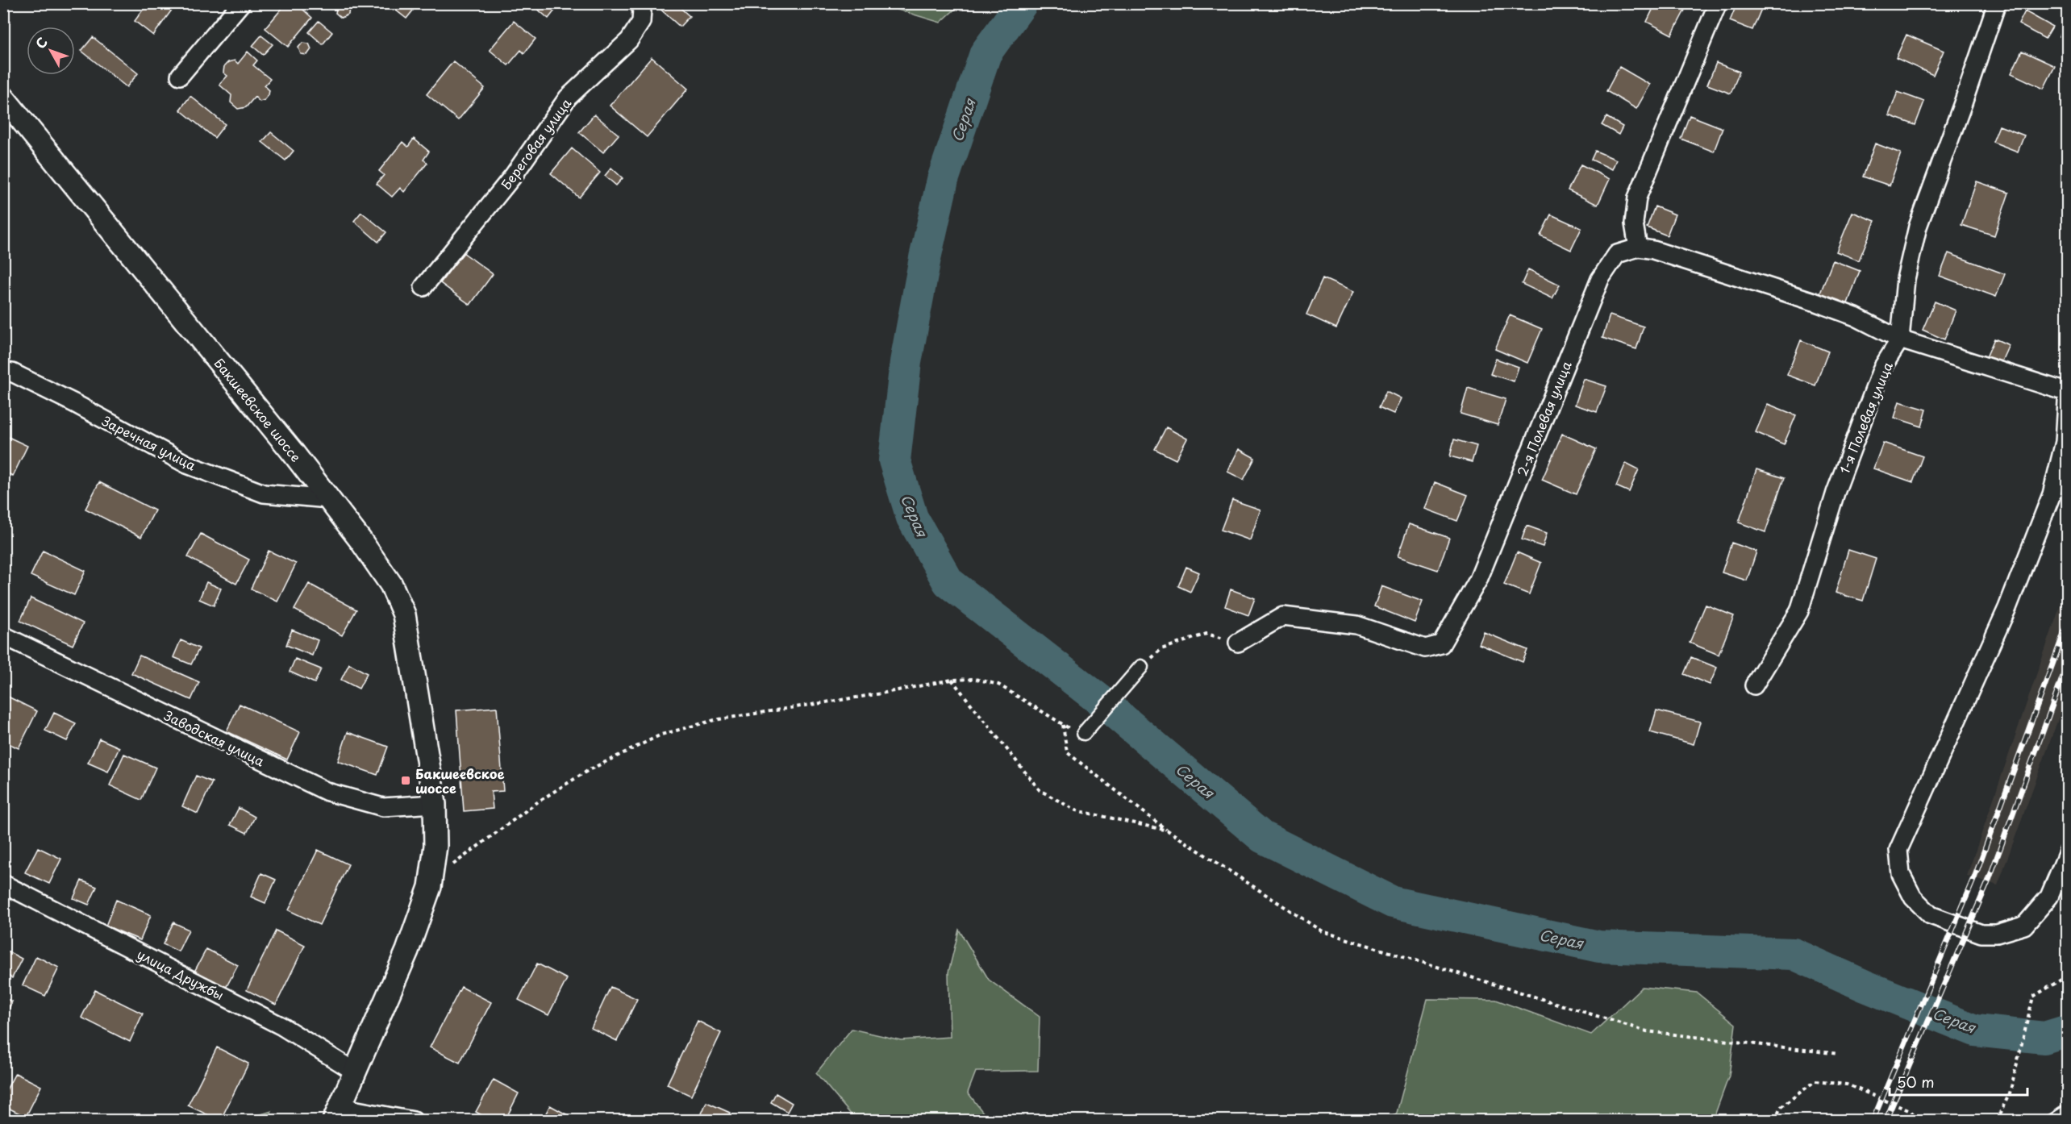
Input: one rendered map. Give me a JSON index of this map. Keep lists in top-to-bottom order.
{
  "streets": {
    "street": [
      "Береговая улица",
      "Бакшеевское шоссе",
      "1-я Полевая улица",
      "2-я Полевая улица",
      "Заречная улица",
      "Заводская улица",
      "улица Дружбы"
    ]
  },
  "crossings": [
    ["Бакшеевское шоссе", "Заречная улица"],
    ["Бакшеевское шоссе", "Заводская улица"],
    ["Бакшеевское шоссе", "улица Дружбы"]
  ],
  "water": ["Серая"],
  "places": {
    "transit": ["Бакшеевское шоссе"]
  },
  "scale_bar": "50 m",
  "north": "top left"
}
